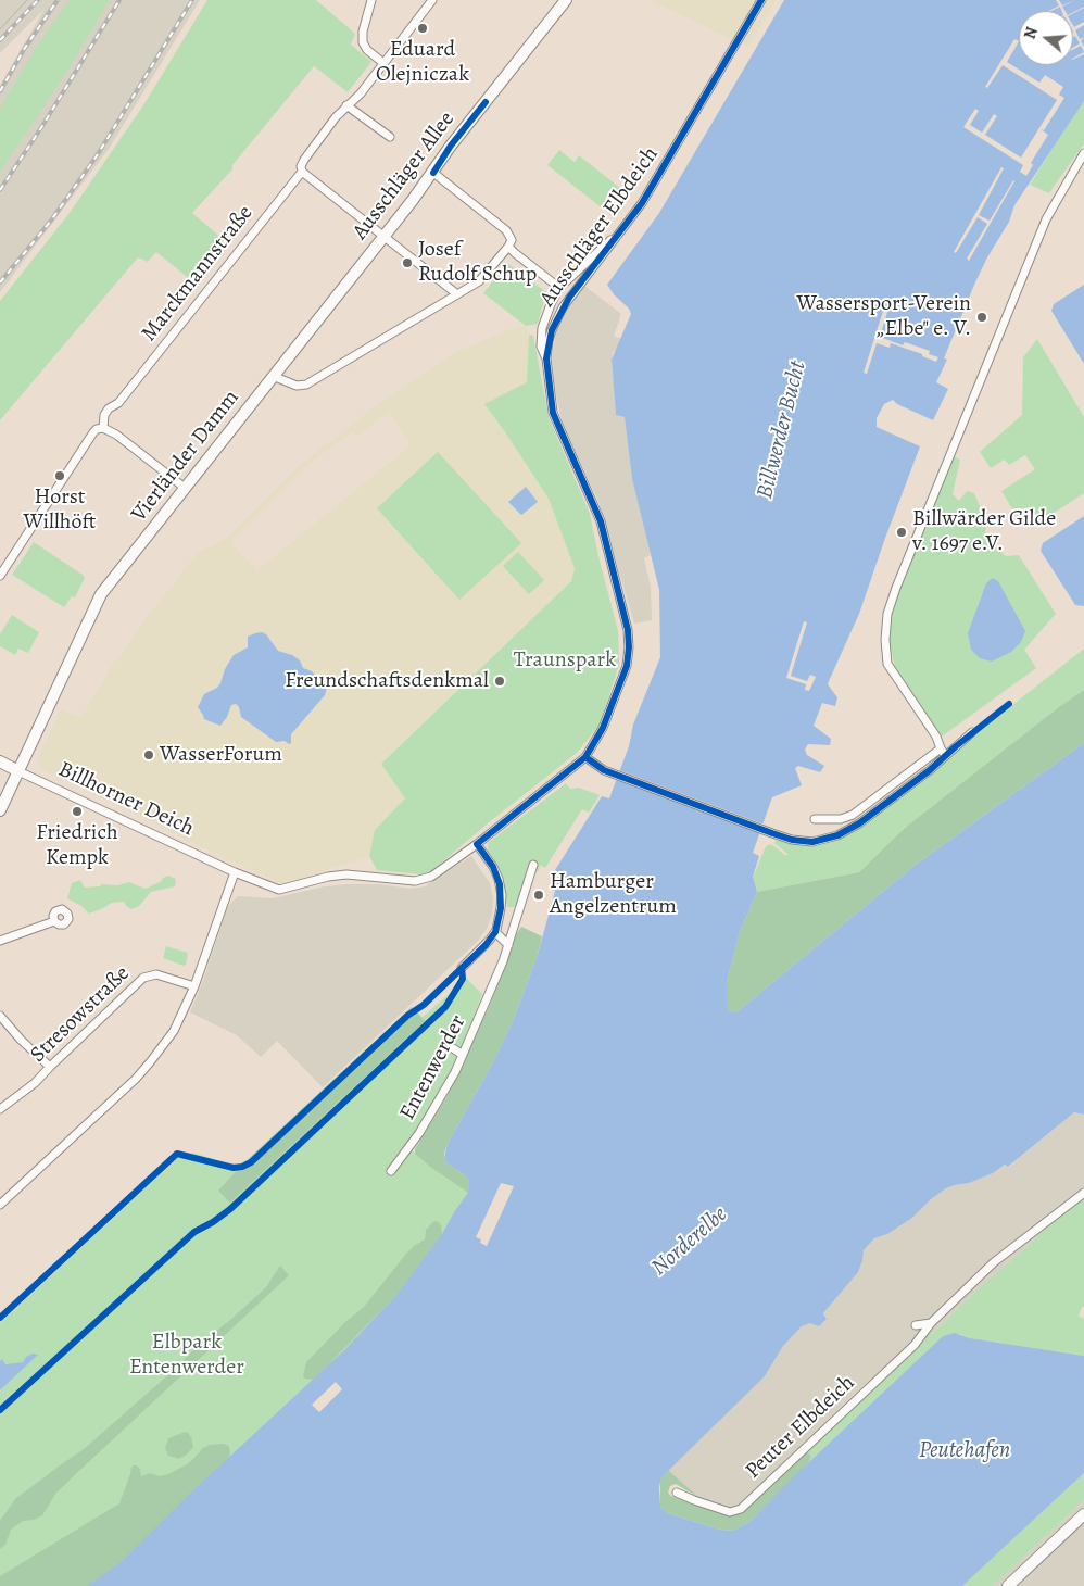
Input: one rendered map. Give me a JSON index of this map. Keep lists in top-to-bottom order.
{
  "streets": {
    "street": [
      "Ausschläger Allee",
      "Ausschläger Elbdeich",
      "Marckmannstraße",
      "Vierländer Damm",
      "Billhorner Deich",
      "Stresowstraße",
      "Entenwerder",
      "Peuter Elbdeich"
    ]
  },
  "crossings": [
    ["Ausschläger Allee", "Vierländer Damm"],
    ["Ausschläger Elbdeich", "Billhorner Deich"],
    ["Vierländer Damm", "Billhorner Deich"]
  ],
  "water": ["Billwerder Bucht", "Norderelbe", "Peutehafen"],
  "parks": ["Traunspark", "Elbpark Entenwerder"],
  "places": [
    "Eduard Olejniczak",
    "Josef Rudolf Schup",
    "Wassersport-Verein „Elbe\" e. V.",
    "Horst Willhöft",
    "Billwärder Gilde v. 1697 e.V.",
    "Freundschaftsdenkmal",
    "WasserForum",
    "Friedrich Kempk",
    "Hamburger Angelzentrum"
  ],
  "north": "left"
}
